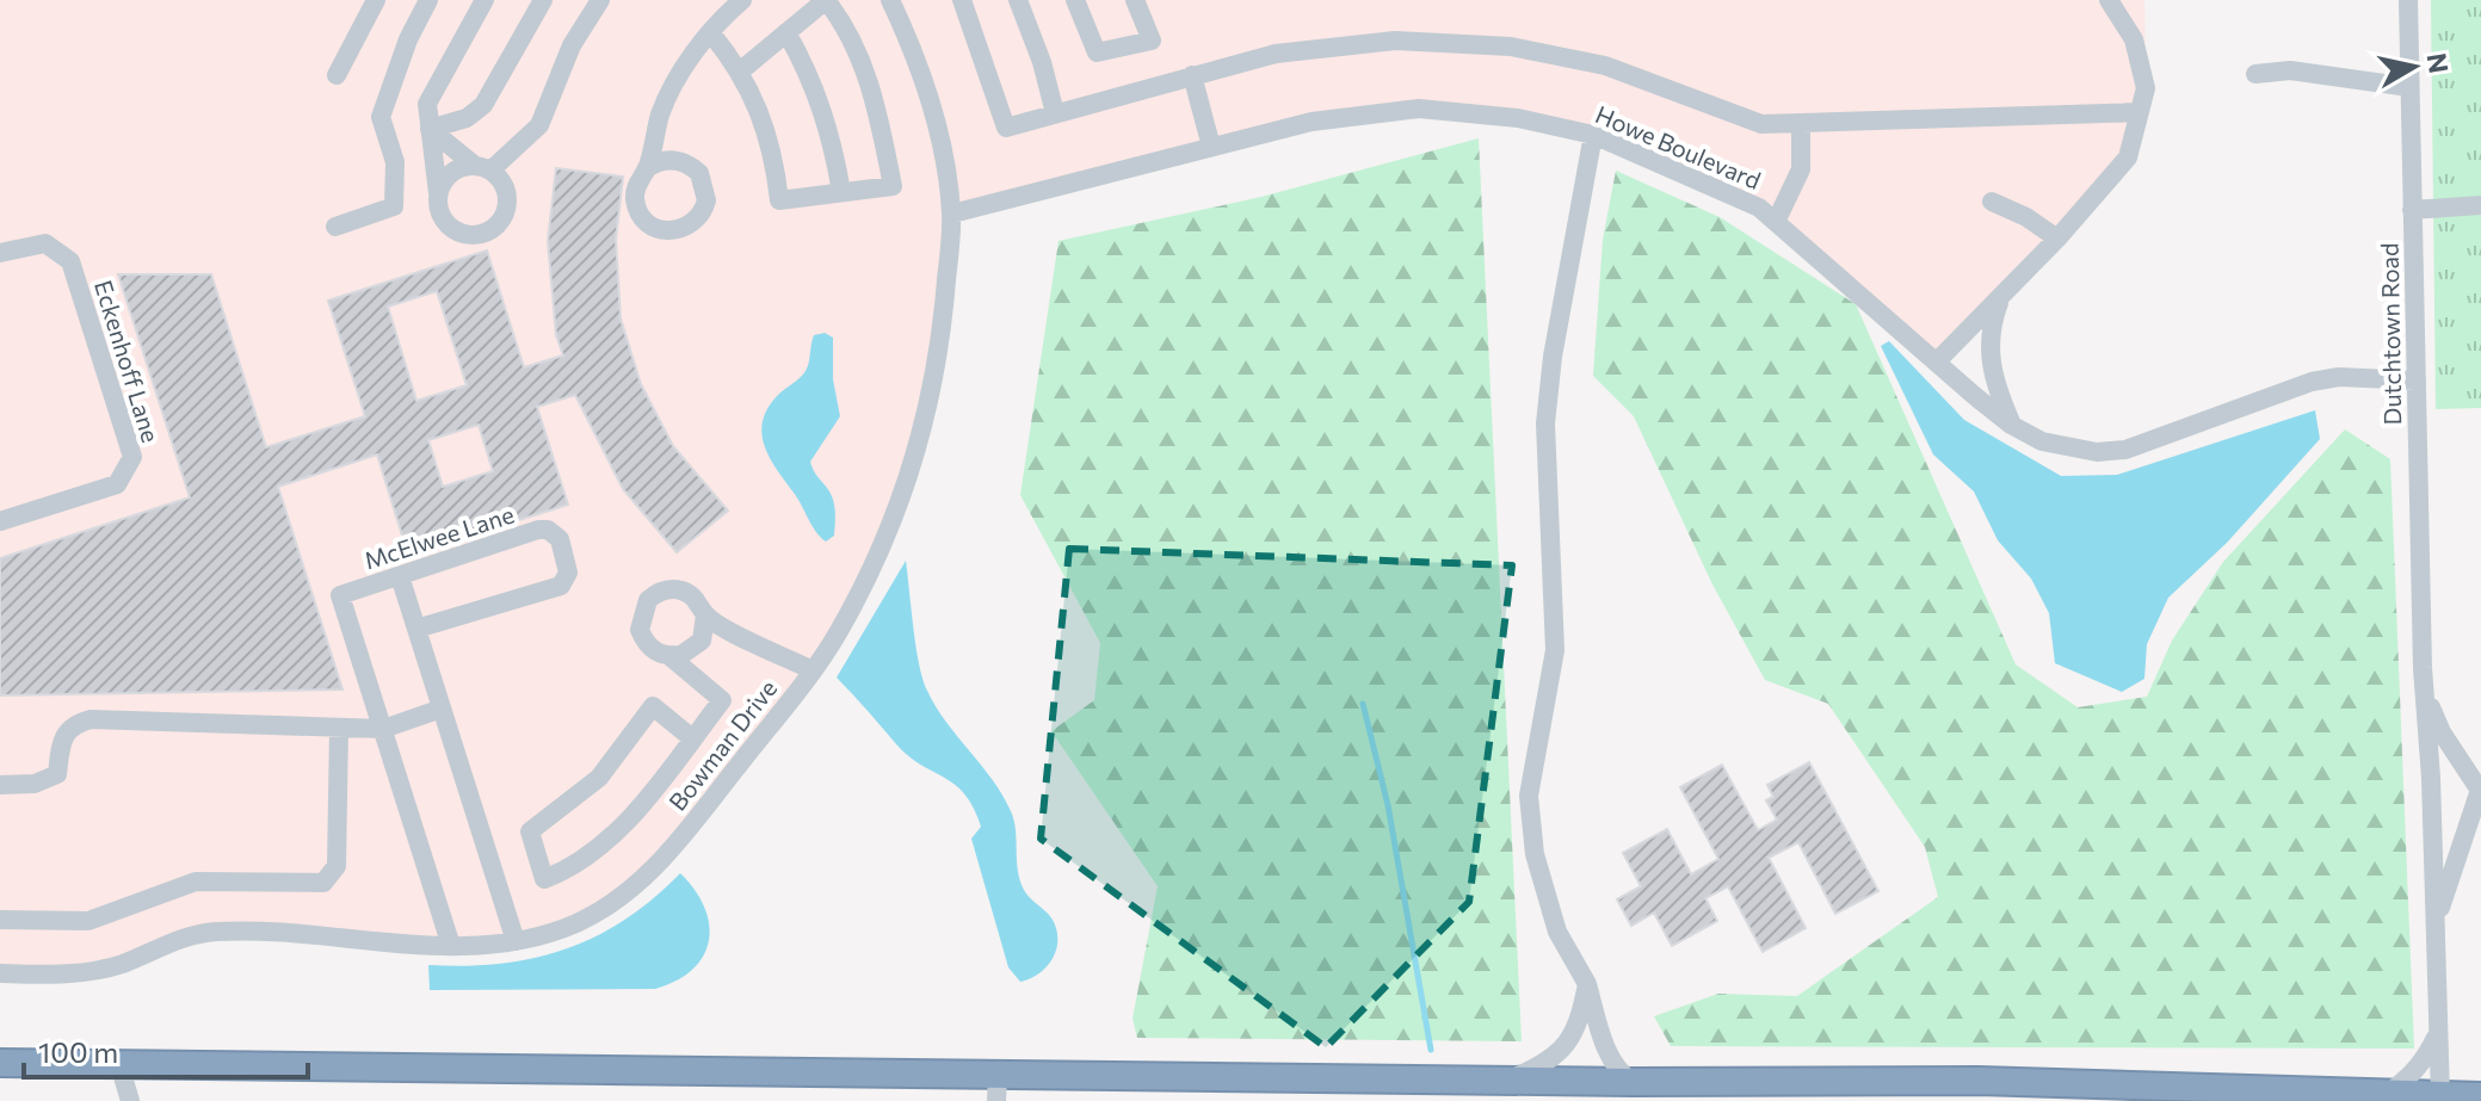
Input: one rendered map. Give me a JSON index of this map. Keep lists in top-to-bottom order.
{
  "streets": {
    "street": [
      "Howe Boulevard",
      "Dutchtown Road",
      "Eckenhoff Lane",
      "McElwee Lane",
      "Bowman Drive"
    ]
  },
  "crossings": [
    ["Howe Boulevard", "Dutchtown Road"],
    ["Howe Boulevard", "Bowman Drive"],
    ["McElwee Lane", "Bowman Drive"]
  ],
  "scale_bar": "100 m",
  "north": "right"
}
